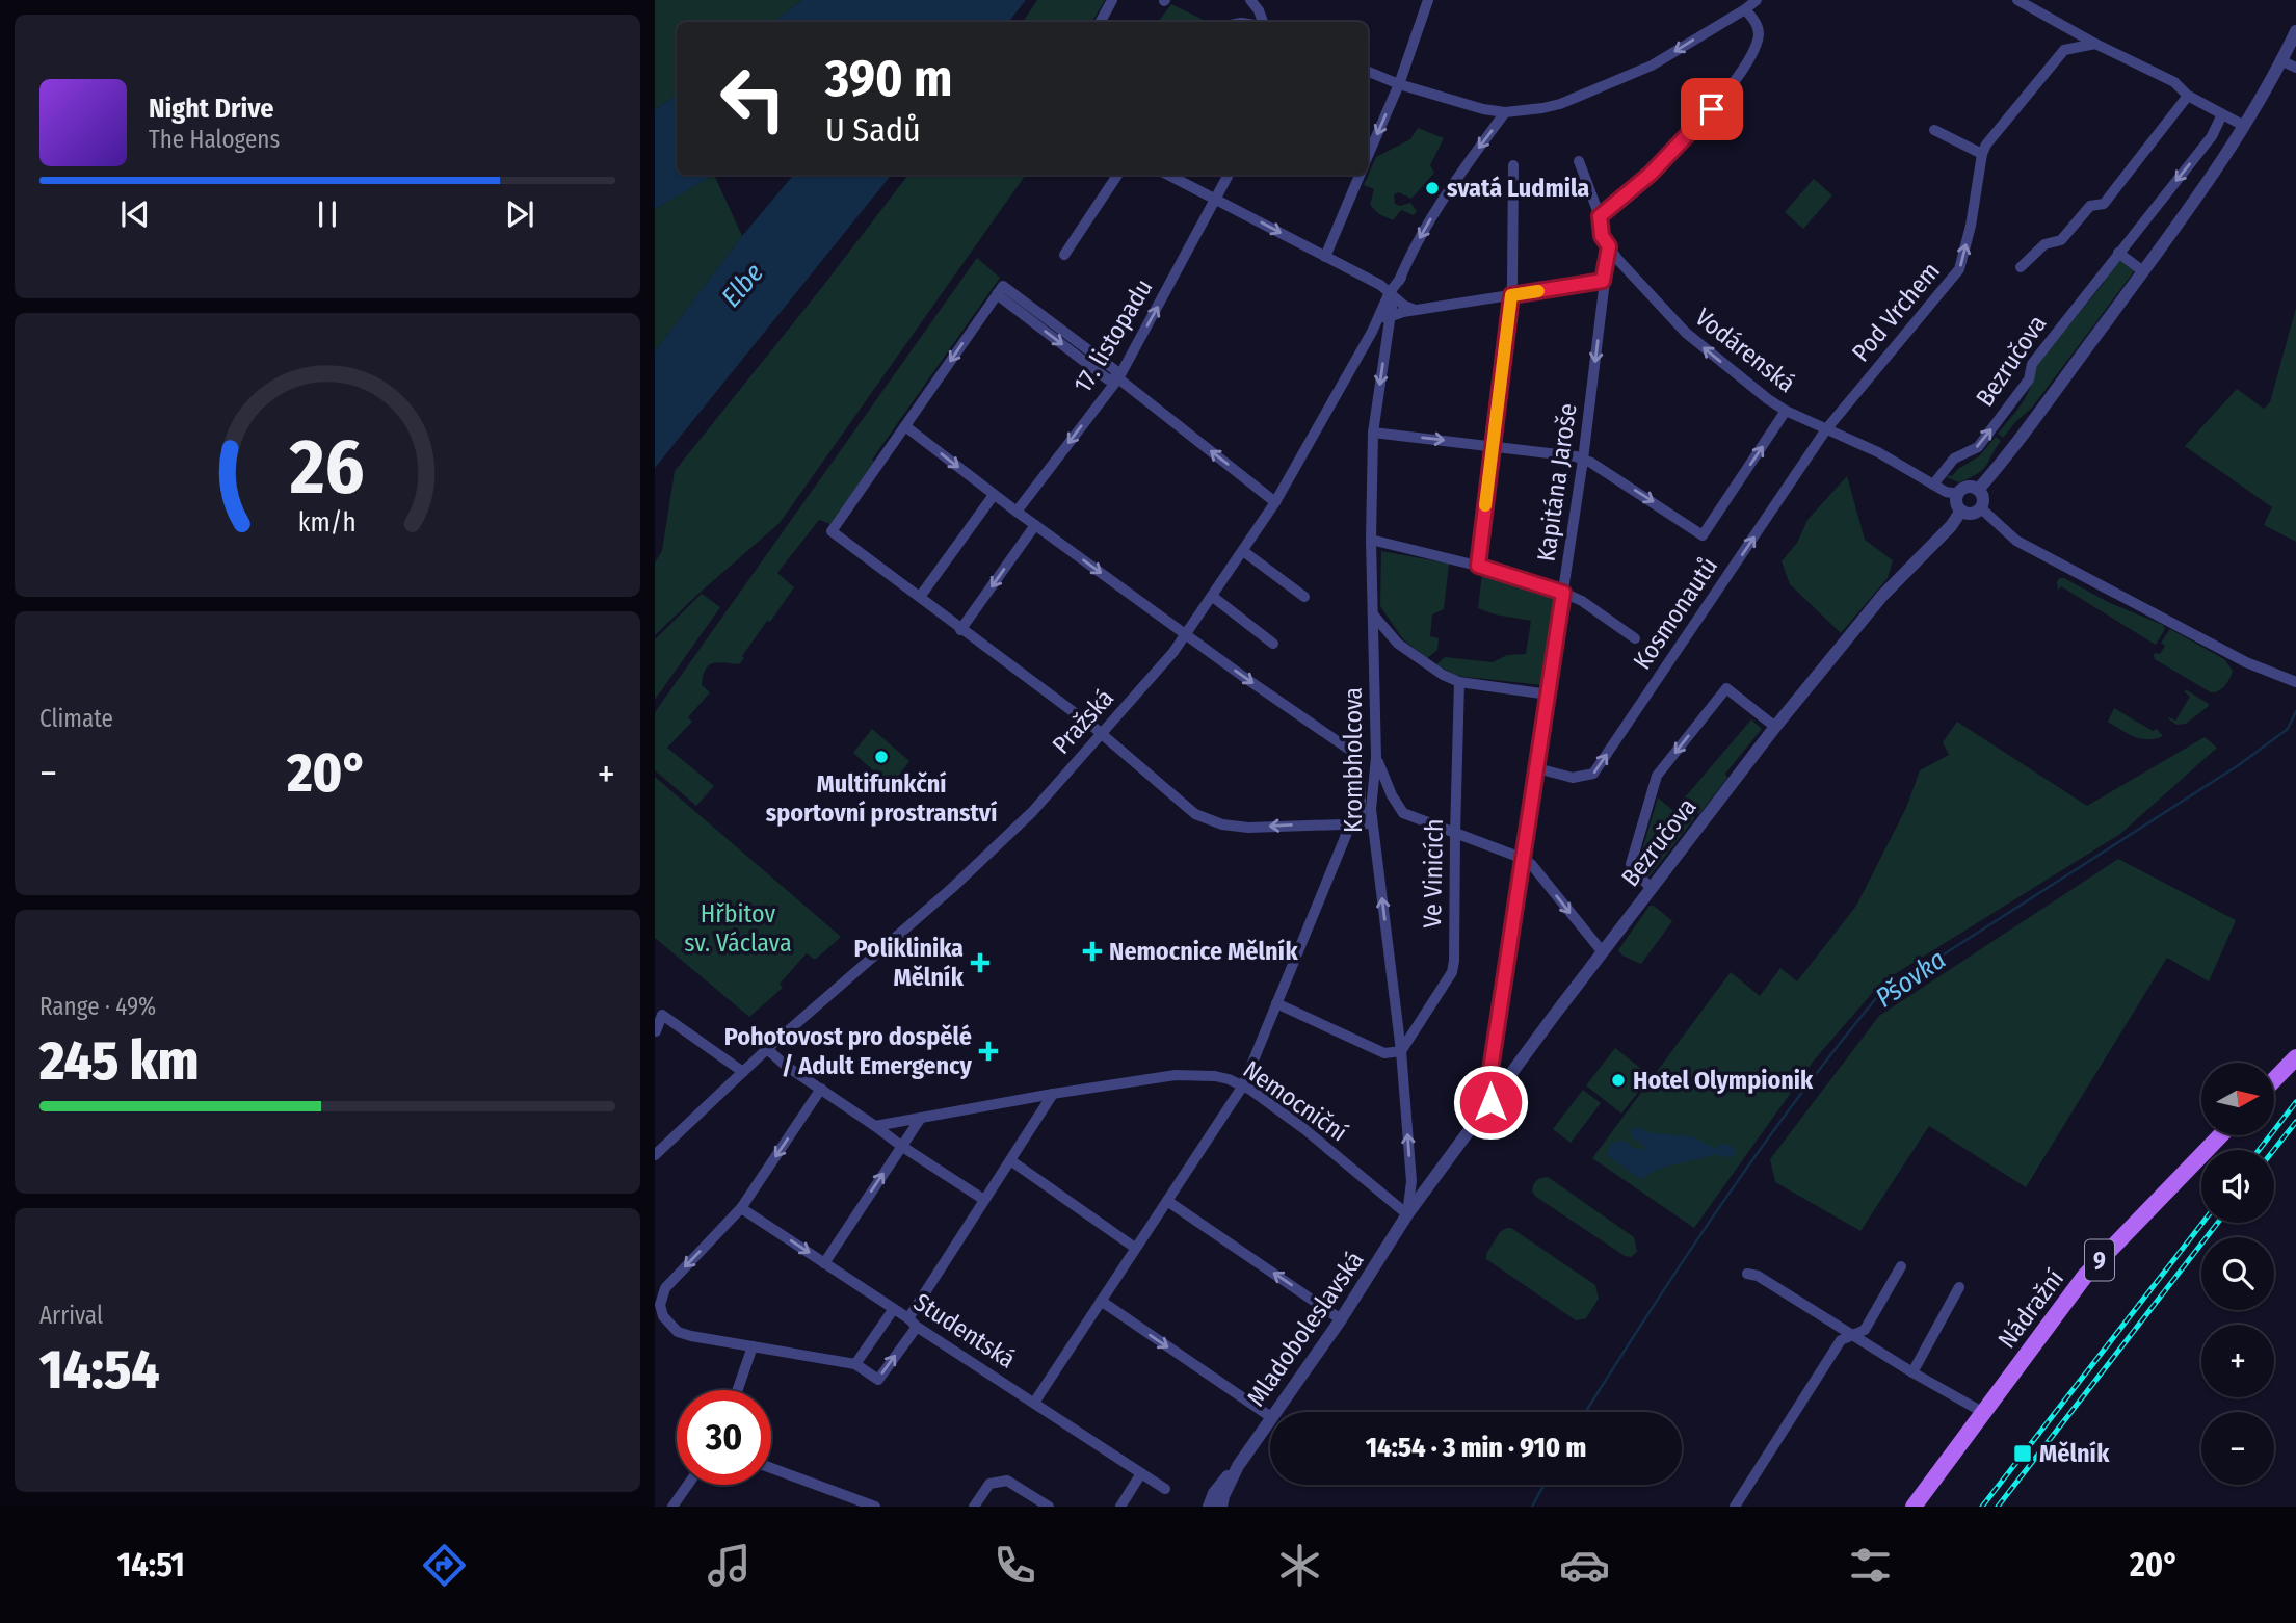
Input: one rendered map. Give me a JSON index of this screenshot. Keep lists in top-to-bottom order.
{
  "streets": {
    "main road": ["9", "Nádražní"],
    "street": [
      "Pod Vrchem",
      "17. listopadu",
      "Vodárenská",
      "Bezručova",
      "Kapitána Jaroše",
      "Kosmonautů",
      "Pražská",
      "Krombholcova",
      "Ve Vinicích",
      "Nemocniční",
      "Mladoboleslavská",
      "Studentská"
    ]
  },
  "crossings": [
    ["Pod Vrchem", "Vodárenská"],
    ["Pod Vrchem", "Kosmonautů"],
    ["Vodárenská", "Bezručova"],
    ["Vodárenská", "Kapitána Jaroše"],
    ["Vodárenská", "Kosmonautů"],
    ["Bezručova", "Kapitána Jaroše"],
    ["Bezručova", "Krombholcova"],
    ["Bezručova", "Nemocniční"],
    ["Bezručova", "Mladoboleslavská"],
    ["Kapitána Jaroše", "Kosmonautů"],
    ["Pražská", "Krombholcova"],
    ["Krombholcova", "Ve Vinicích"],
    ["Krombholcova", "Nemocniční"],
    ["Krombholcova", "Mladoboleslavská"],
    ["Nemocniční", "Mladoboleslavská"]
  ],
  "one_way": ["Pod Vrchem", "Vodárenská", "Kosmonautů"],
  "water": ["Elbe", "Pšovka"],
  "parks": ["Hřbitov sv. Václava"],
  "places": {
    "other": ["svatá Ludmila", "Multifunkční sportovní prostranství", "Hotel Olympionik"],
    "health": ["Nemocnice Mělník", "Poliklinika Mělník", "Pohotovost pro dospělé / Adult Emergency"],
    "transit": ["Mělník"]
  },
  "north": "right",
  "page": {
    "turn": ["390 m", "U Sadů"],
    "song": ["Night Drive", "The Halogens"],
    "tile": [
      "Climate",
      ["Range · 49%", "245 km"],
      ["Arrival", "14:54"]
    ],
    "heat": ["−", "20°", "+"],
    "map_buttons": ["+", "−"],
    "limit": "30",
    "trip": "14:54 · 3 min · 910 m",
    "tabs": ["14:51", "20°"],
    "gauge": ["26", "km/h"]
  }
}
